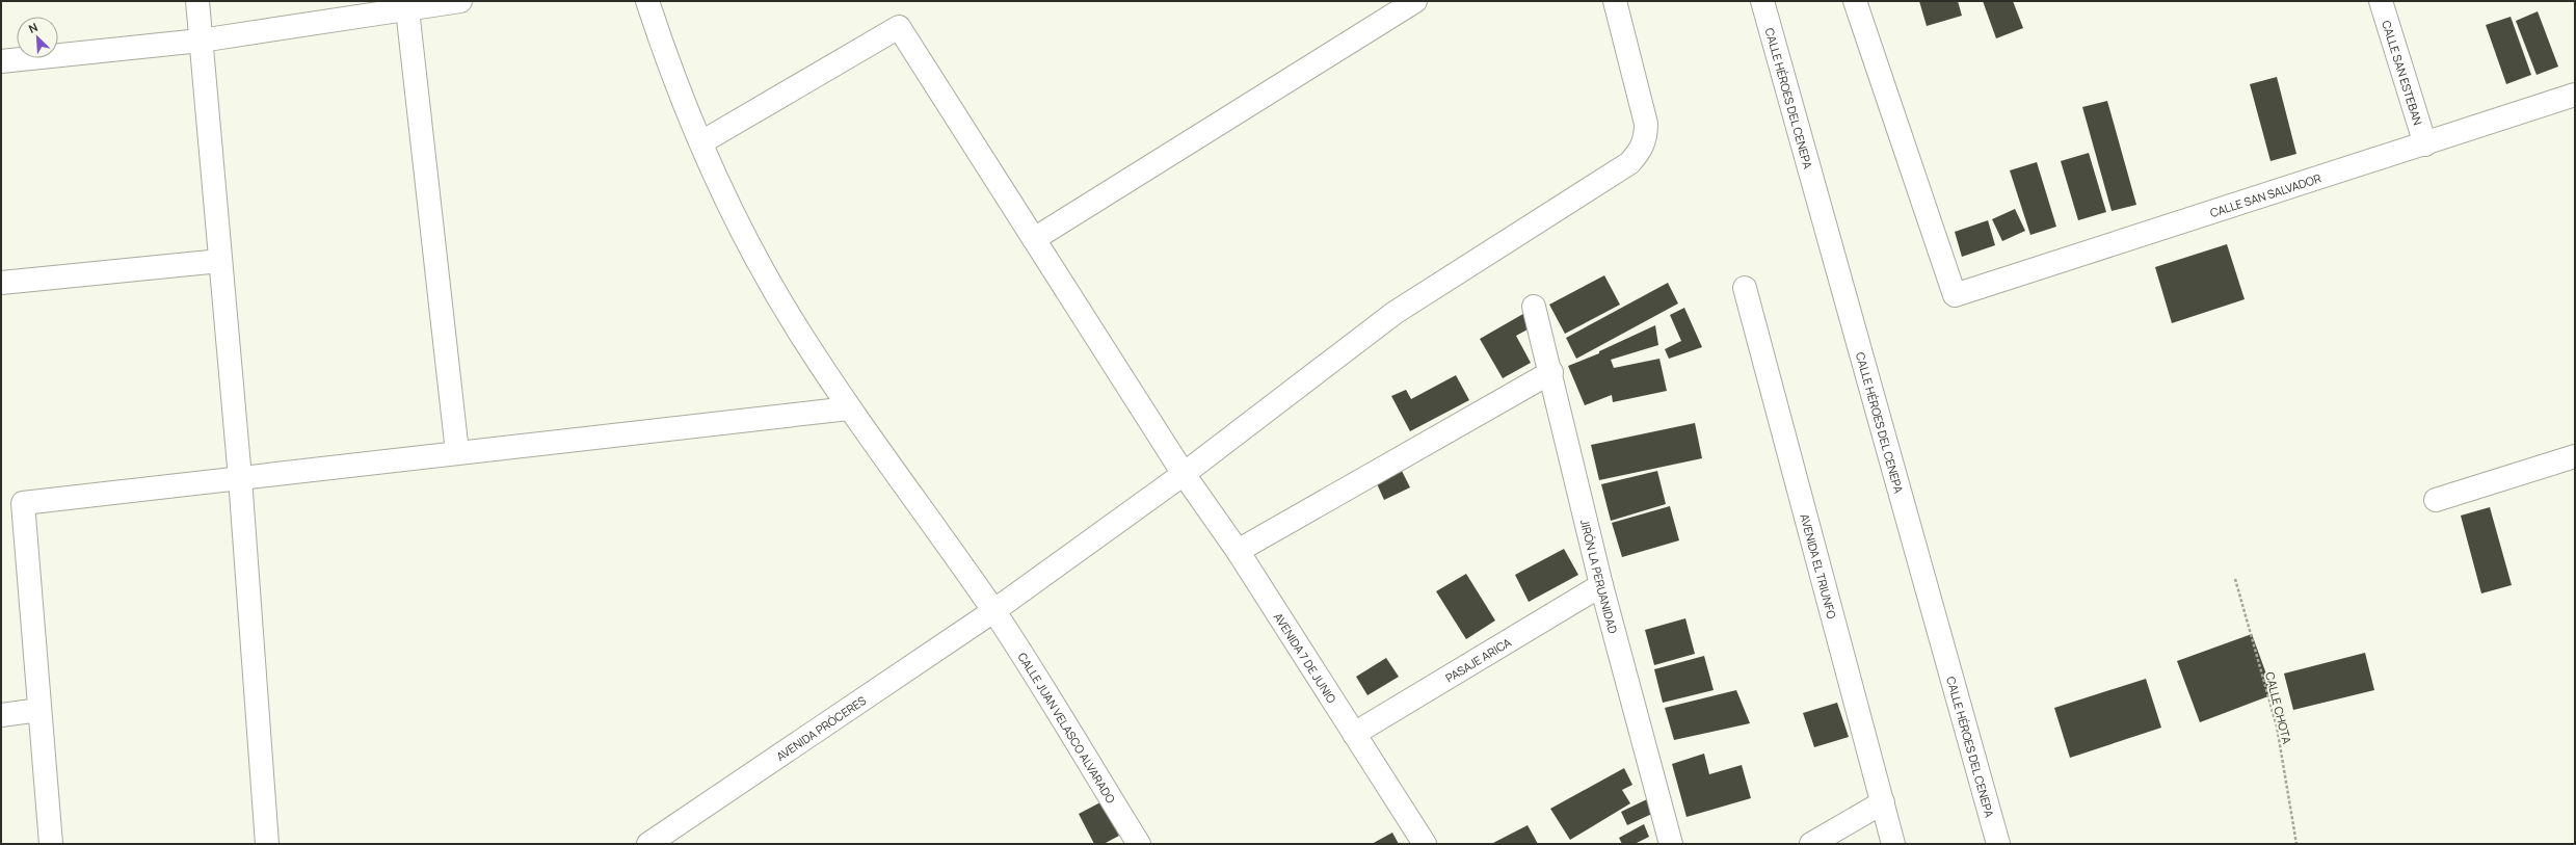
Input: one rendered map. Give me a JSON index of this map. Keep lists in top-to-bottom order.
{
  "streets": {
    "street": [
      "CALLE SAN ESTEBAN",
      "CALLE HÉROES DEL CENEPA",
      "CALLE SAN SALVADOR",
      "AVENIDA EL TRIUNFO",
      "JIRÓN LA PERUANIDAD",
      "AVENIDA 7 DE JUNIO",
      "PASAJE ARICA",
      "AVENIDA PRÓCERES",
      "CALLE JUAN VELASCO ALVARADO"
    ],
    "path": ["CALLE CHOTA"]
  },
  "crossings": [
    ["CALLE SAN ESTEBAN", "CALLE SAN SALVADOR"],
    ["JIRÓN LA PERUANIDAD", "PASAJE ARICA"],
    ["AVENIDA 7 DE JUNIO", "PASAJE ARICA"],
    ["AVENIDA 7 DE JUNIO", "AVENIDA PRÓCERES"],
    ["AVENIDA 7 DE JUNIO", "CALLE JUAN VELASCO ALVARADO"],
    ["AVENIDA PRÓCERES", "CALLE JUAN VELASCO ALVARADO"]
  ],
  "north": "top left"
}
